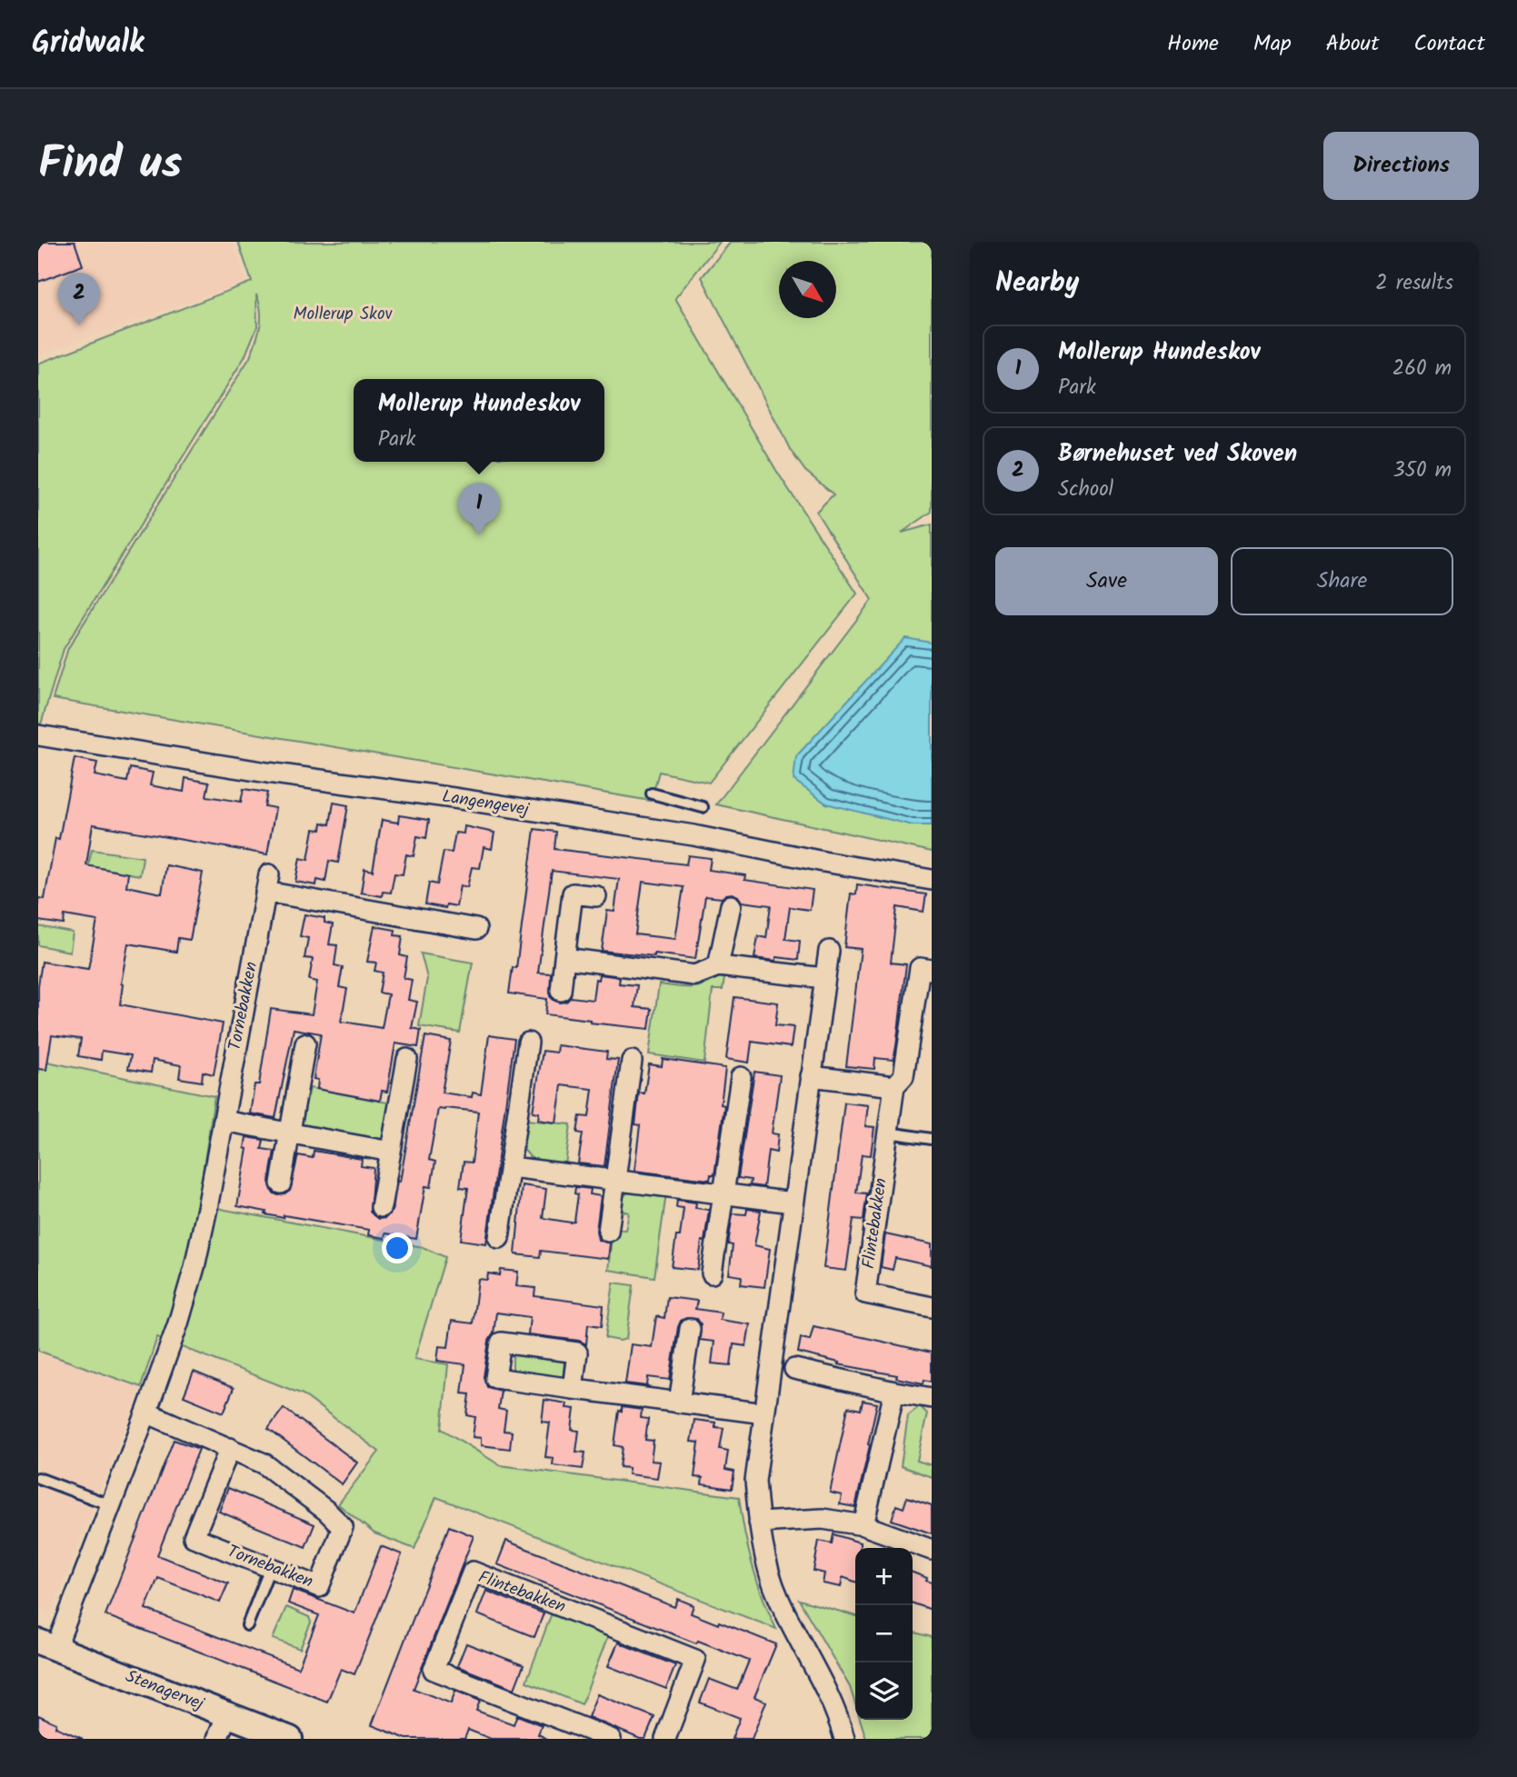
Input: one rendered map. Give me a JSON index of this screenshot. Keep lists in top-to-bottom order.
{
  "streets": {
    "street": [
      "Langengevej",
      "Tornebakken",
      "Flintebakken",
      "Stenagervej"
    ]
  },
  "crossings": [
    ["Tornebakken", "Stenagervej"]
  ],
  "parks": ["Mollerup Skov"],
  "north": "bottom right",
  "page": {
    "header": "Gridwalk",
    "nav": [
      "Home",
      "Map",
      "About",
      "Contact"
    ],
    "title": "Find us",
    "buttons": [
      "Directions",
      ["Save", "Share"]
    ],
    "heading": ["Nearby", "2 results"],
    "pins": ["2", "1"],
    "list": [
      {
        "mark": "1",
        "name": "Mollerup Hundeskov",
        "note": "Park",
        "value": "260 m"
      },
      {
        "mark": "2",
        "name": "Børnehuset ved Skoven",
        "note": "School",
        "value": "350 m"
      }
    ],
    "popup": ["Mollerup Hundeskov", "Park"],
    "map_buttons": ["+", "−"]
  }
}
